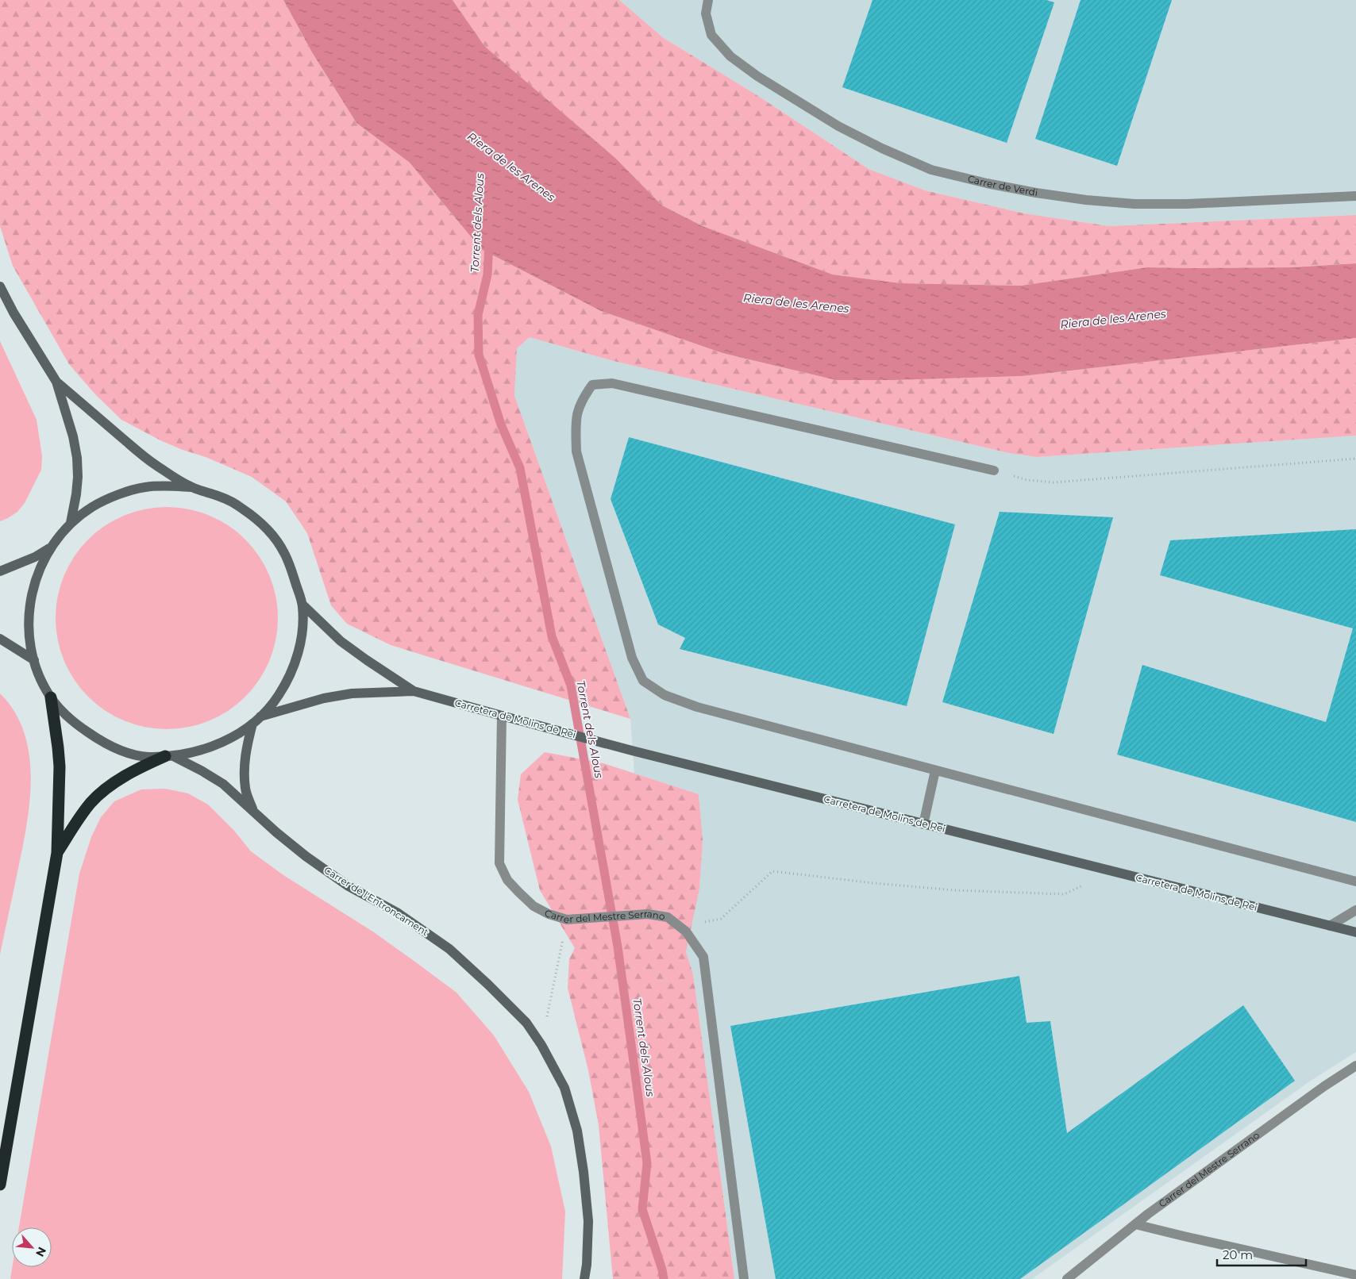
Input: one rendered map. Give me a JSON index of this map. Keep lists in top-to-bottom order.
{
  "streets": {
    "main road": ["Carretera de Molins de Rei", "Carrer de l'Entroncament"],
    "street": ["Carrer de Verdi", "Carrer del Mestre Serrano"]
  },
  "crossings": [
    ["Carretera de Molins de Rei", "Carrer del Mestre Serrano"]
  ],
  "water": ["Riera de les Arenes", "Torrent dels Alous"],
  "scale_bar": "20 m",
  "north": "bottom right"
}
